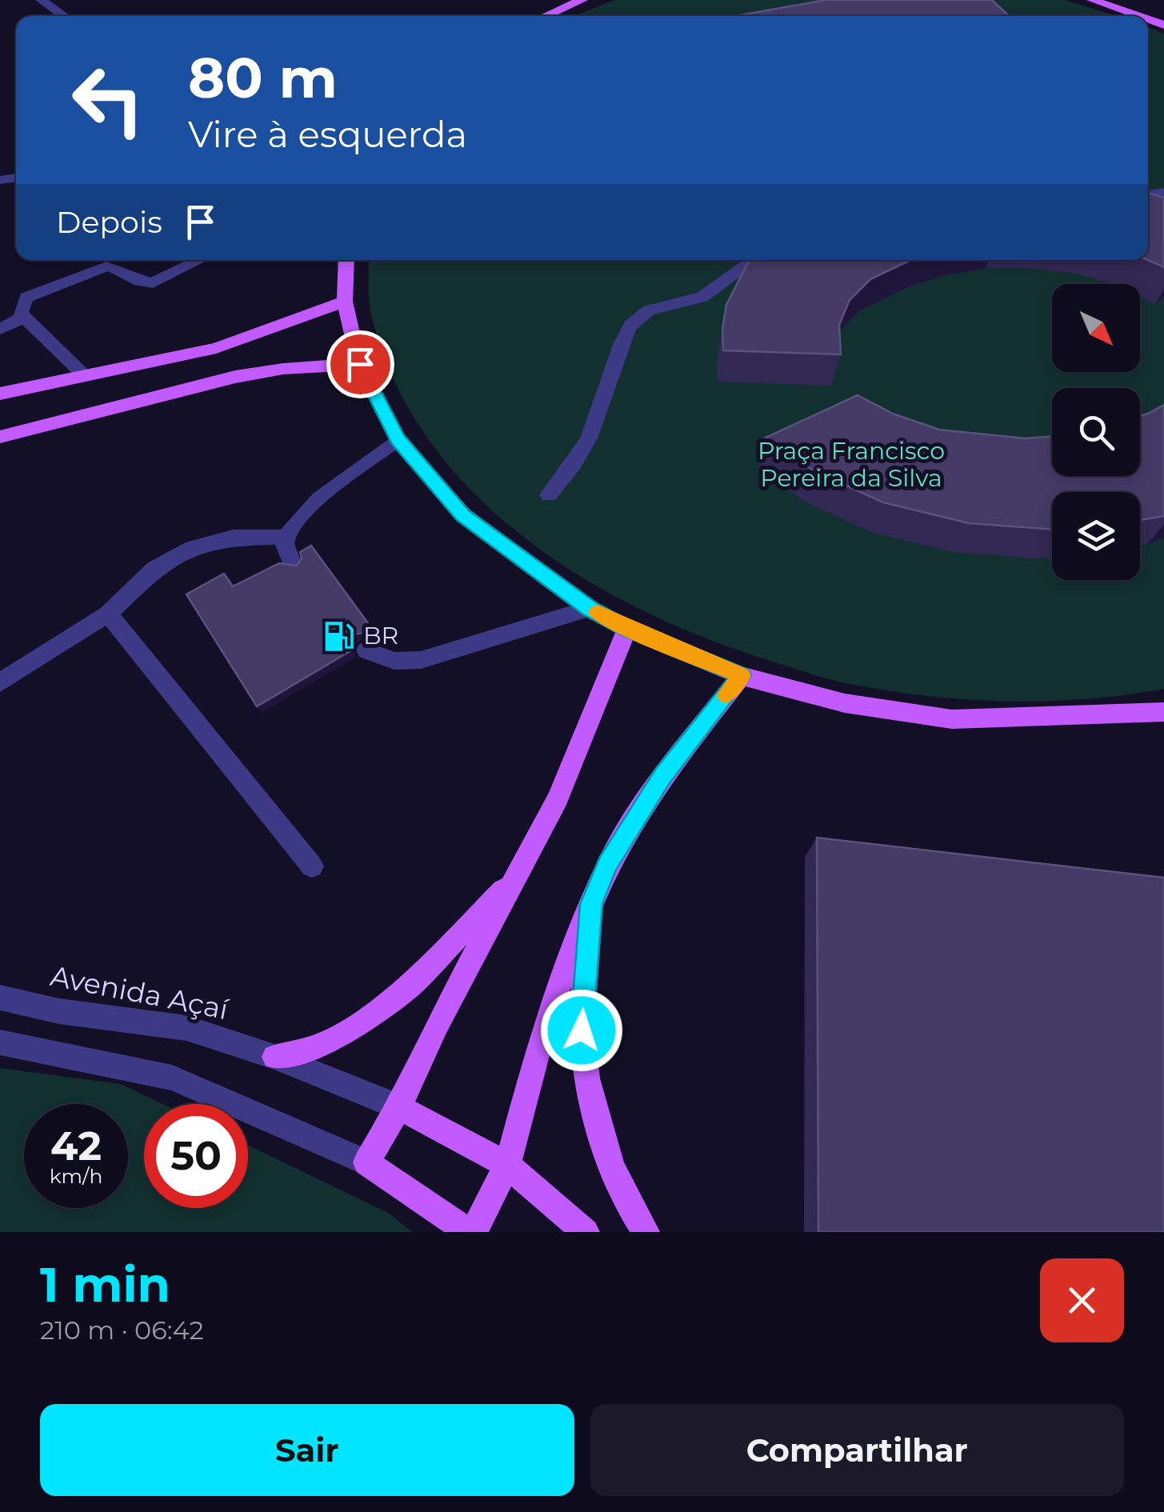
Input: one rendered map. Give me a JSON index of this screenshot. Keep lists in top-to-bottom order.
{
  "streets": {
    "street": ["Avenida Açaí"]
  },
  "parks": ["Praça Francisco Pereira da Silva"],
  "places": {
    "fuel station": ["BR"]
  },
  "north": "bottom right",
  "page": {
    "turn": ["80 m", "Vire à esquerda"],
    "then": "Depois",
    "speed": "42 km/h",
    "limit": "50",
    "heading": ["1 min", "210 m · 06:42"],
    "buttons": ["Sair", "Compartilhar"]
  }
}
